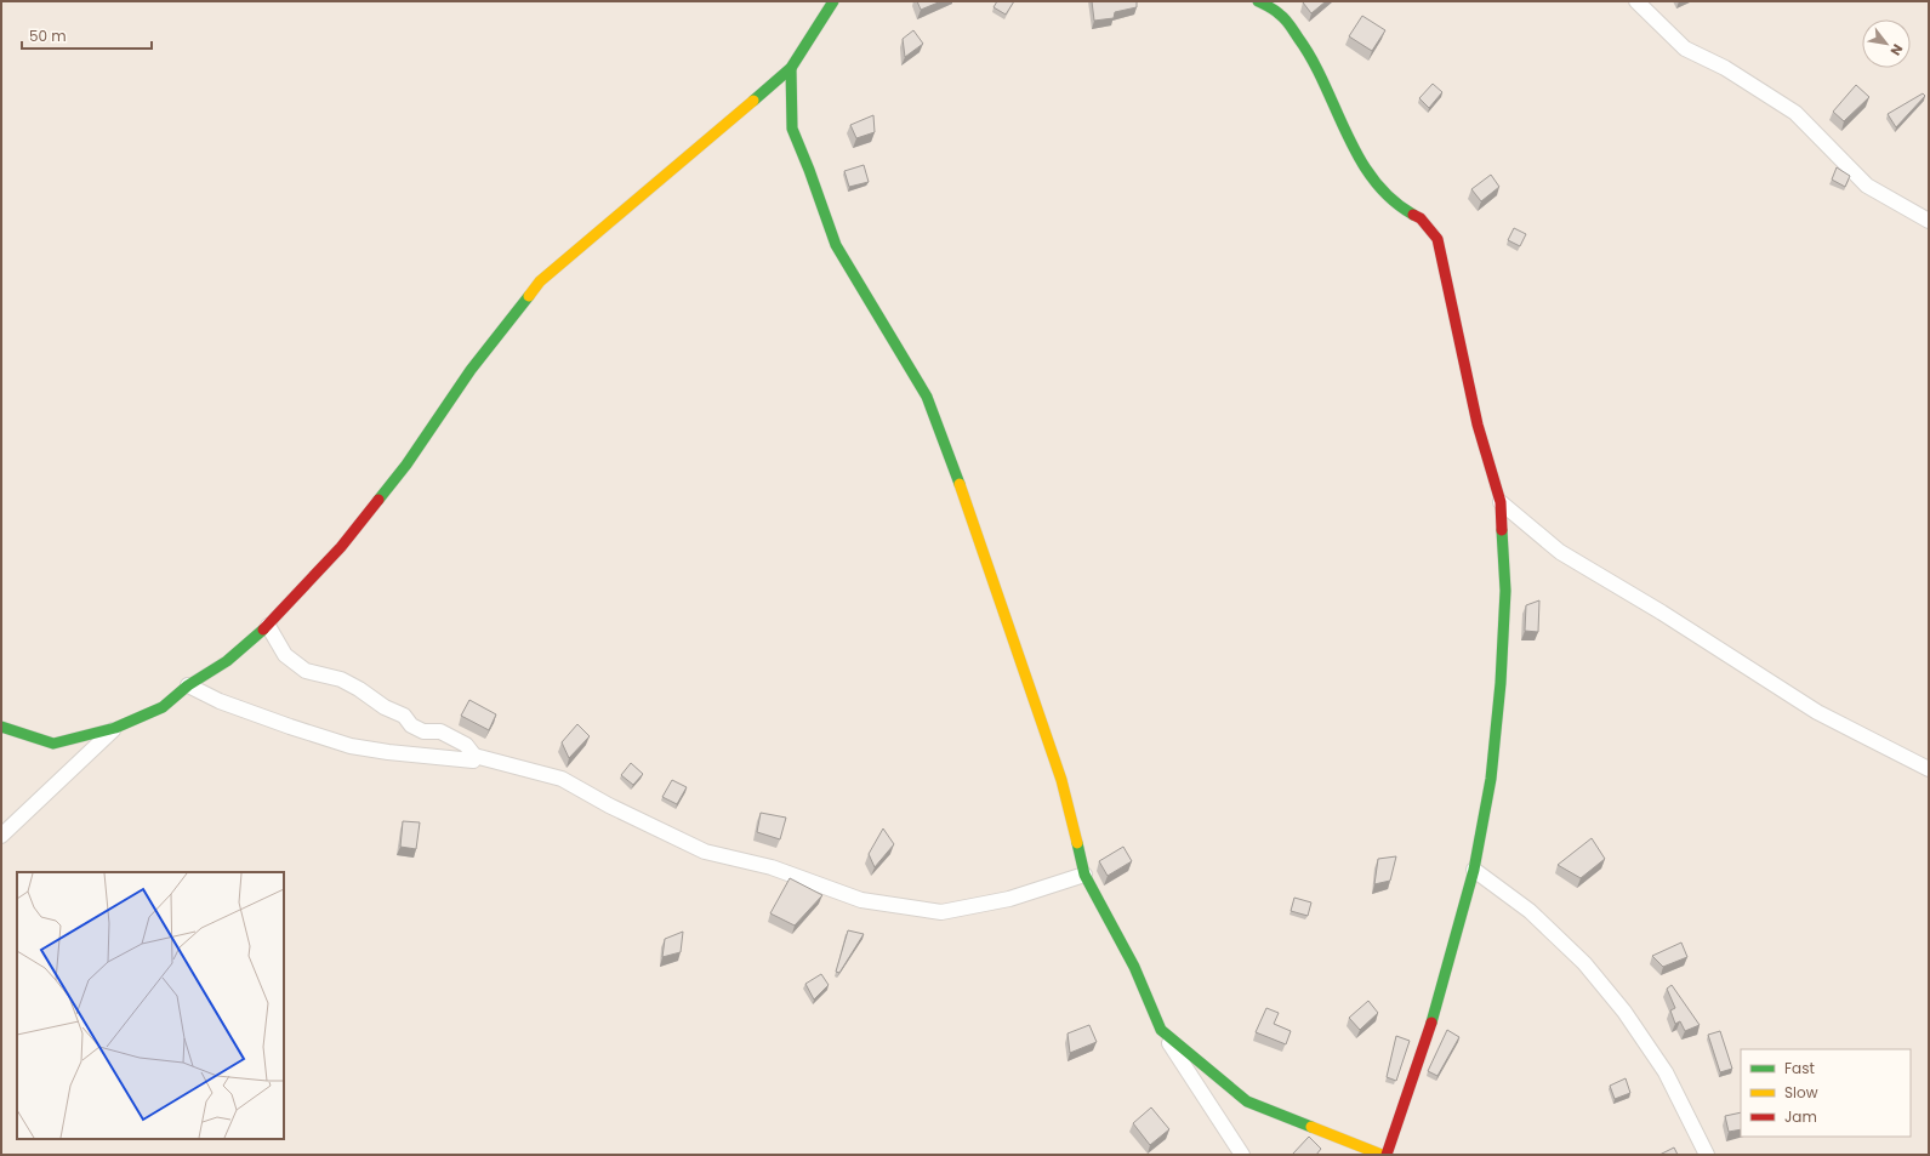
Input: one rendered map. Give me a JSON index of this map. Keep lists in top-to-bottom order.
{
  "legend": ["Fast", "Slow", "Jam"],
  "scale_bar": "50 m",
  "north": "bottom right"
}
